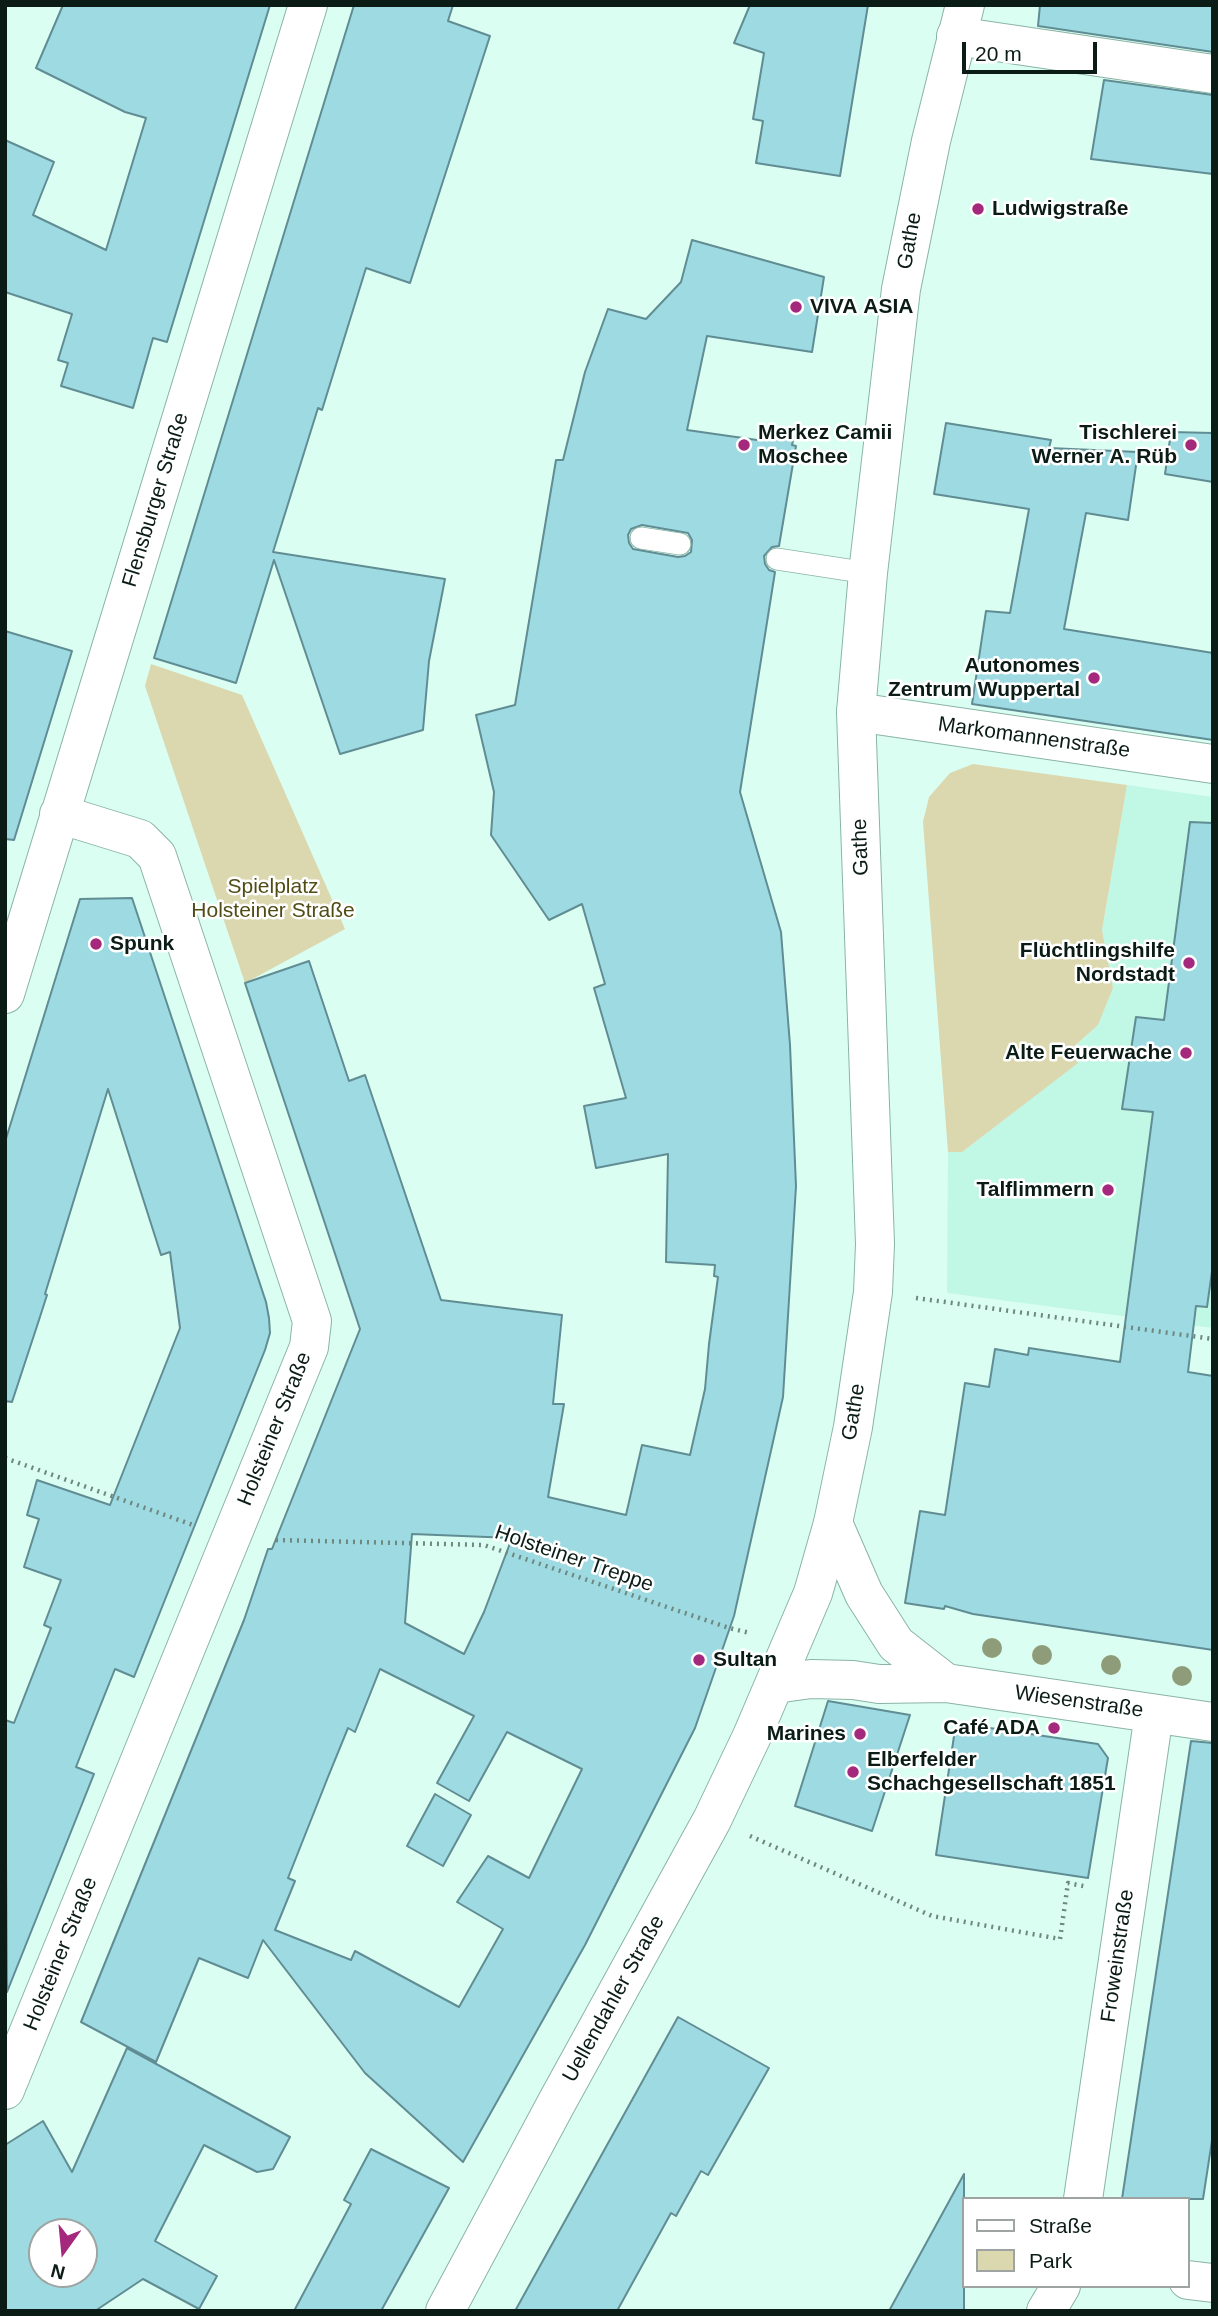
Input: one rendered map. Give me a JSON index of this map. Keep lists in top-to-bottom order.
{
  "streets": {
    "street": [
      "Gathe",
      "Flensburger Straße",
      "Markomannenstraße",
      "Holsteiner Straße",
      "Wiesenstraße",
      "Froweinstraße",
      "Uellendahler Straße"
    ],
    "path": ["Holsteiner Treppe"]
  },
  "crossings": [
    ["Gathe", "Markomannenstraße"],
    ["Gathe", "Wiesenstraße"],
    ["Gathe", "Uellendahler Straße"],
    ["Flensburger Straße", "Holsteiner Straße"],
    ["Wiesenstraße", "Froweinstraße"],
    ["Wiesenstraße", "Uellendahler Straße"]
  ],
  "parks": ["Spielplatz Holsteiner Straße"],
  "places": [
    "Ludwigstraße",
    "VIVA ASIA",
    "Merkez Camii Moschee",
    "Tischlerei Werner A. Rüb",
    "Autonomes Zentrum Wuppertal",
    "Spunk",
    "Flüchtlingshilfe Nordstadt",
    "Alte Feuerwache",
    "Talflimmern",
    "Sultan",
    "Café ADA",
    "Marines",
    "Elberfelder Schachgesellschaft 1851"
  ],
  "legend": ["Straße", "Park"],
  "scale_bar": "20 m",
  "north": "bottom"
}
